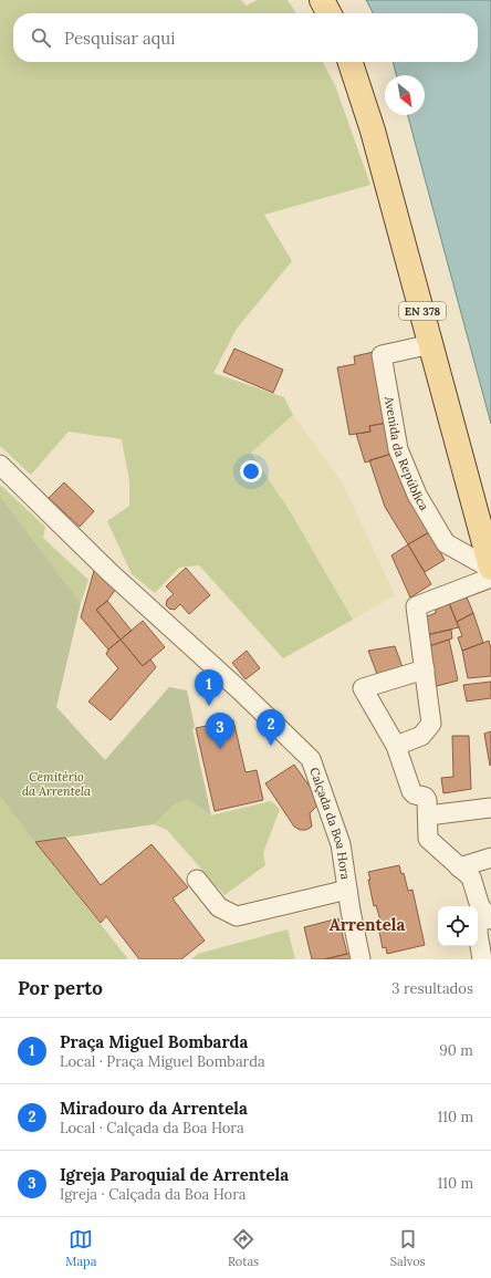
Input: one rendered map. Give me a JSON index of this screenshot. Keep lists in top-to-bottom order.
{
  "streets": {
    "main road": ["EN 378", "Avenida da República"],
    "street": ["Calçada da Boa Hora"]
  },
  "districts": ["Arrentela"],
  "parks": ["Cemitério da Arrentela"],
  "north": "bottom right",
  "page": {
    "search": "Pesquisar aqui",
    "pins": ["1", "2", "3"],
    "heading": ["Por perto", "3 resultados"],
    "list": [
      {
        "mark": "1",
        "name": "Praça Miguel Bombarda",
        "note": "Local · Praça Miguel Bombarda",
        "value": "90 m"
      },
      {
        "mark": "2",
        "name": "Miradouro da Arrentela",
        "note": "Local · Calçada da Boa Hora",
        "value": "110 m"
      },
      {
        "mark": "3",
        "name": "Igreja Paroquial de Arrentela",
        "note": "Igreja · Calçada da Boa Hora",
        "value": "110 m"
      }
    ],
    "nav": ["Mapa", "Rotas", "Salvos"]
  }
}
